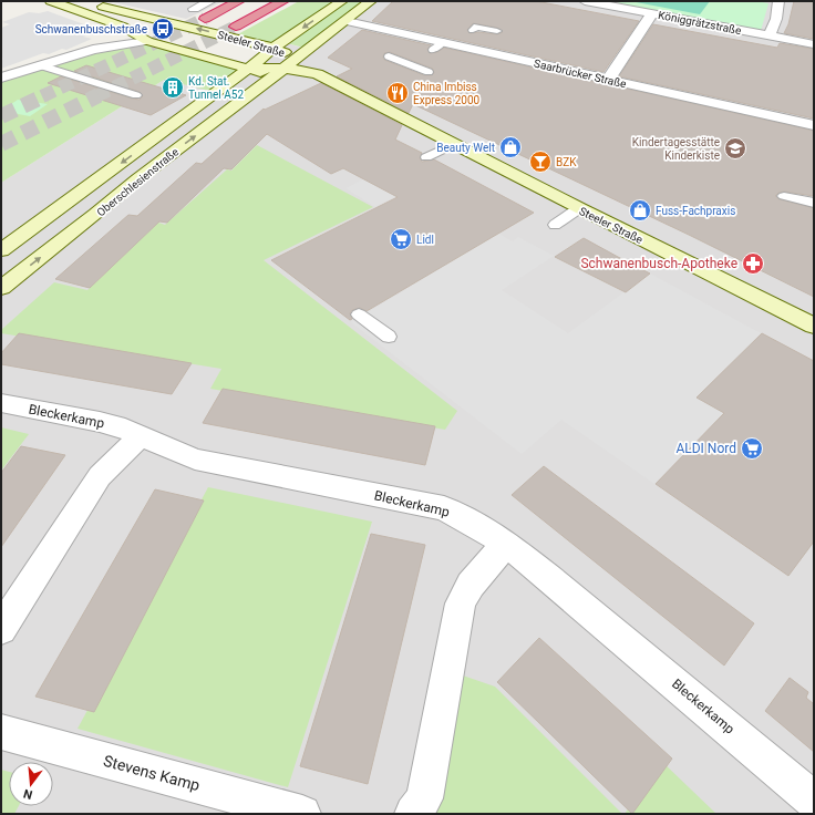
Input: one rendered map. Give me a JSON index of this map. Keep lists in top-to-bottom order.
{
  "streets": {
    "main road": ["Steeler Straße", "Oberschlesienstraße"],
    "street": [
      "Königgrätzstraße",
      "Saarbrücker Straße",
      "Bleckerkamp",
      "Stevens Kamp"
    ]
  },
  "crossings": [
    ["Steeler Straße", "Oberschlesienstraße"],
    ["Saarbrücker Straße", "Oberschlesienstraße"]
  ],
  "places": {
    "bus stop": ["Schwanenbuschstraße"],
    "building": ["Kd. Stat. Tunnel A52"],
    "restaurant": ["China Imbiss Express 2000"],
    "shop": ["Beauty Welt", "Fuss-Fachpraxis"],
    "school or university": ["Kindertagesstätte Kinderkiste"],
    "bar": ["BZK"],
    "supermarket": ["Lidl", "ALDI Nord"],
    "pharmacy": ["Schwanenbusch-Apotheke"]
  },
  "north": "bottom"
}
